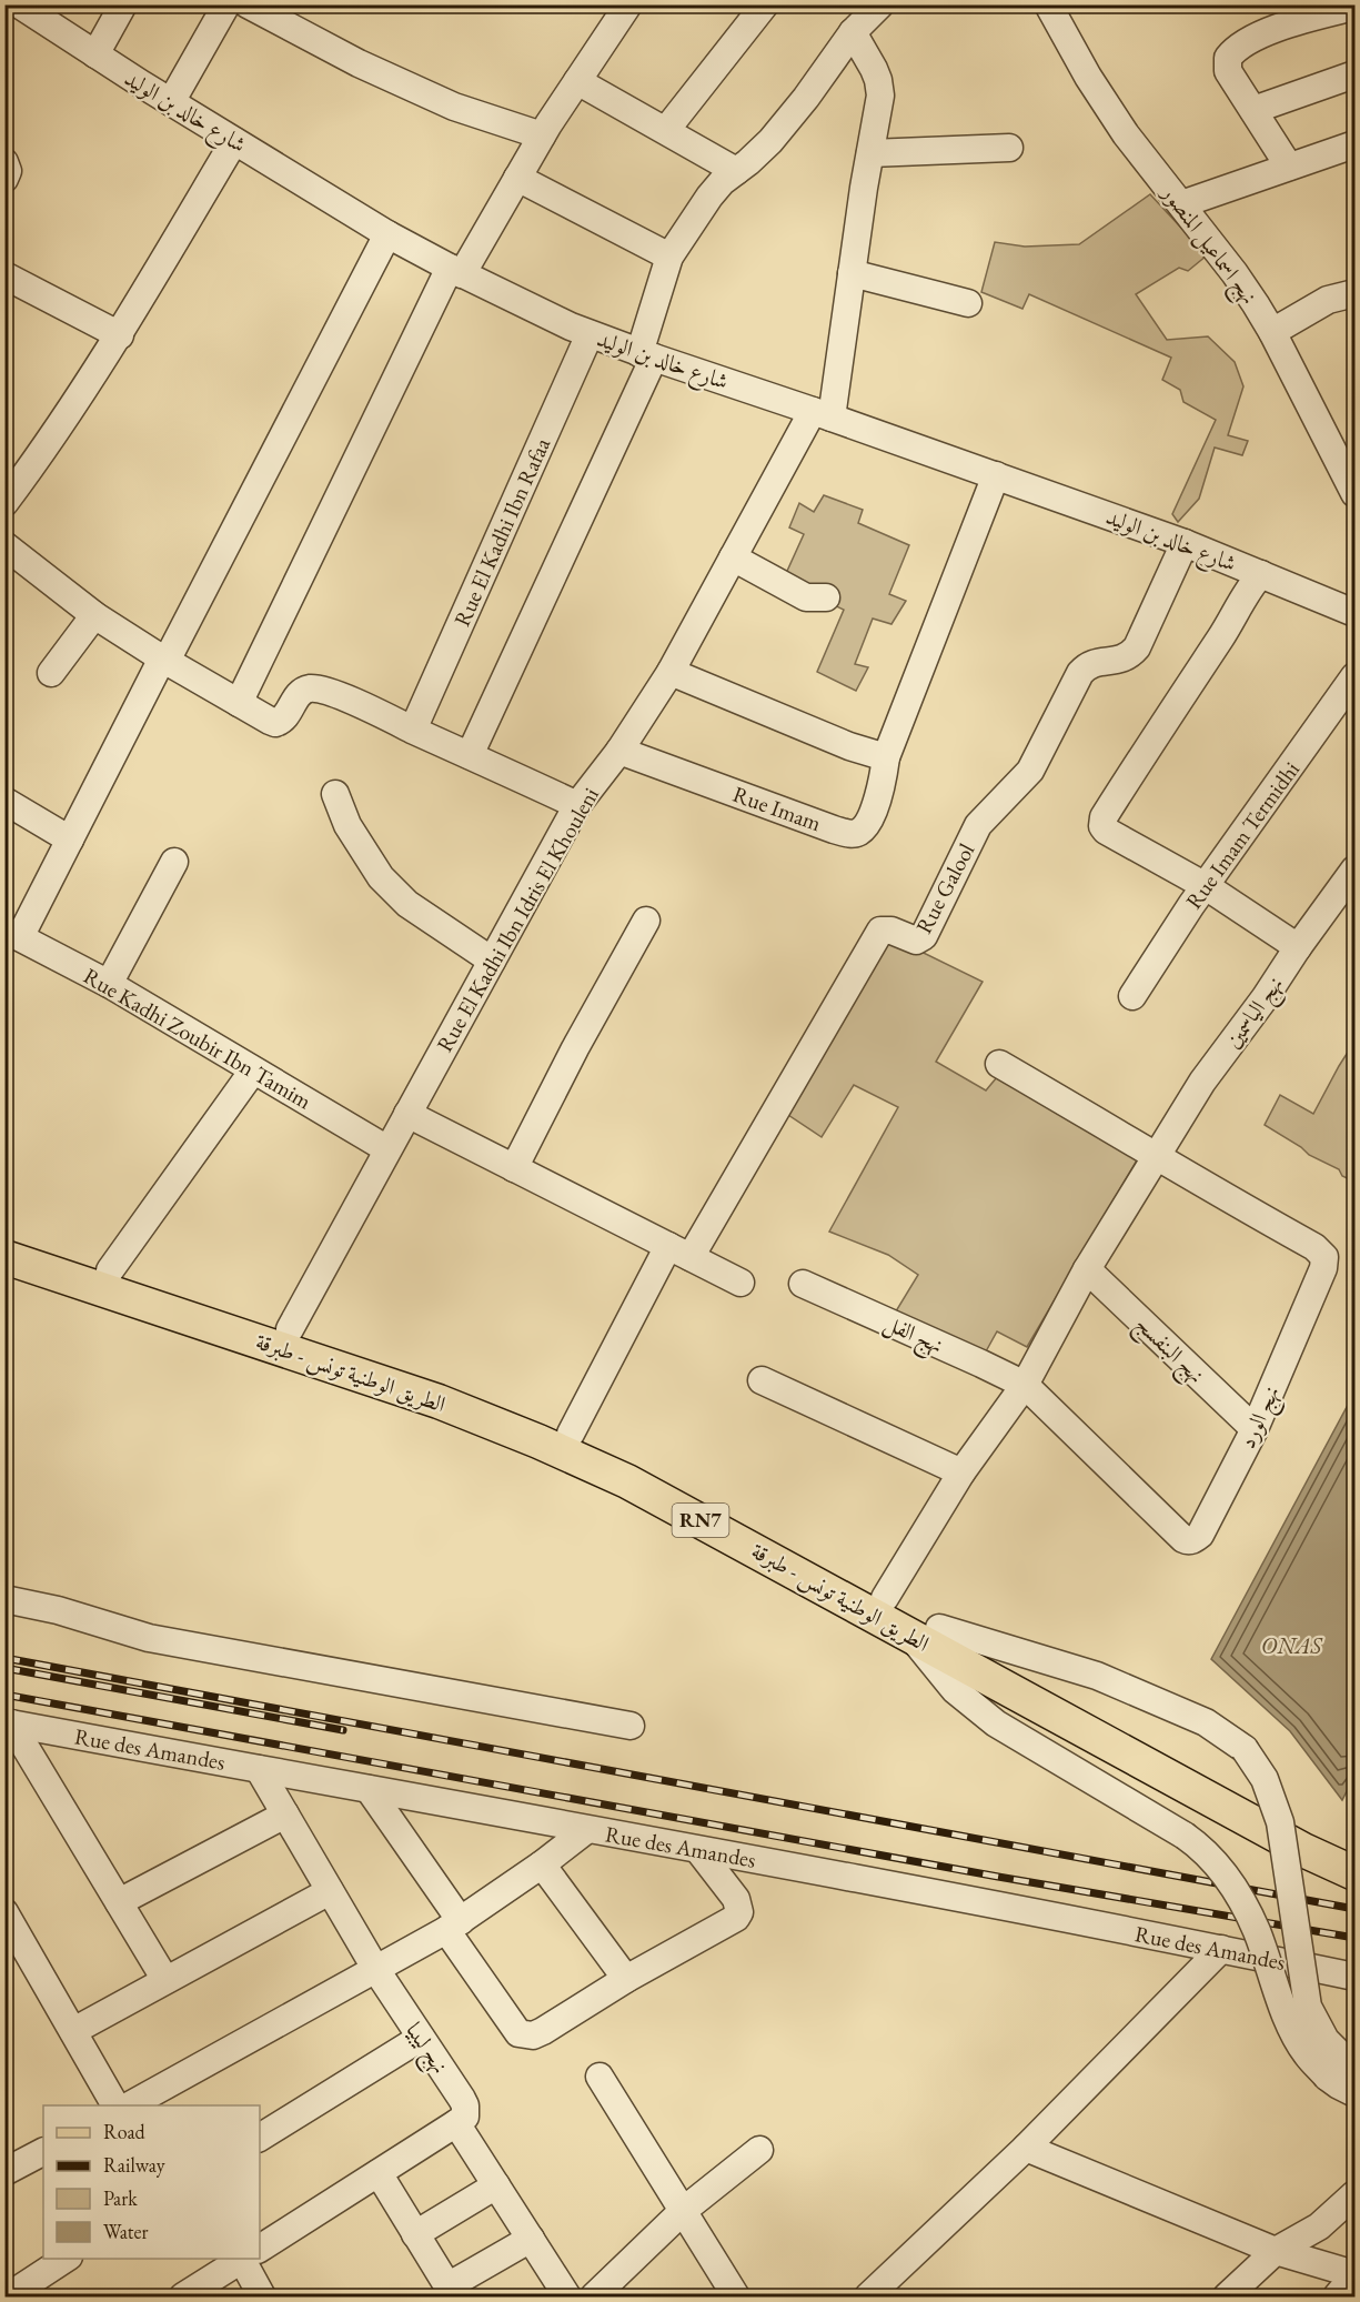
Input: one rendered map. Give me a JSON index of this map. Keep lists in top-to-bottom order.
{
  "streets": {
    "main road": ["الطريق الوطنية تونس - طبرقة", "RN7"],
    "street": [
      "شارع خالد بن الوليد",
      "نهج اسماعيل المنصور",
      "Rue El Kadhi Ibn Rafaa",
      "Rue Imam",
      "Rue Imam Termidhi",
      "Rue Galool",
      "Rue El Kadhi Ibn Idris El Khouleni",
      "نهج الياسمين",
      "Rue Kadhi Zoubir Ibn Tamim",
      "نهج الفل",
      "نهج البنفسج",
      "نهج الورد",
      "Rue des Amandes",
      "نهج ليبيا"
    ]
  },
  "crossings": [
    ["شارع خالد بن الوليد", "Rue El Kadhi Ibn Rafaa"],
    ["شارع خالد بن الوليد", "Rue Imam"],
    ["شارع خالد بن الوليد", "Rue Galool"],
    ["شارع خالد بن الوليد", "Rue El Kadhi Ibn Idris El Khouleni"],
    ["Rue Imam", "Rue El Kadhi Ibn Idris El Khouleni"],
    ["Rue El Kadhi Ibn Idris El Khouleni", "Rue Kadhi Zoubir Ibn Tamim"],
    ["Rue El Kadhi Ibn Idris El Khouleni", "الطريق الوطنية تونس - طبرقة"],
    ["نهج الياسمين", "نهج الفل"],
    ["نهج الياسمين", "نهج البنفسج"],
    ["نهج الياسمين", "الطريق الوطنية تونس - طبرقة"],
    ["نهج الياسمين", "نهج الورد"],
    ["نهج الفل", "نهج الورد"],
    ["نهج البنفسج", "نهج الورد"],
    ["Rue des Amandes", "نهج ليبيا"]
  ],
  "water": ["ONAS"],
  "legend": [
    "Road",
    "Railway",
    "Park",
    "Water"
  ]
}
